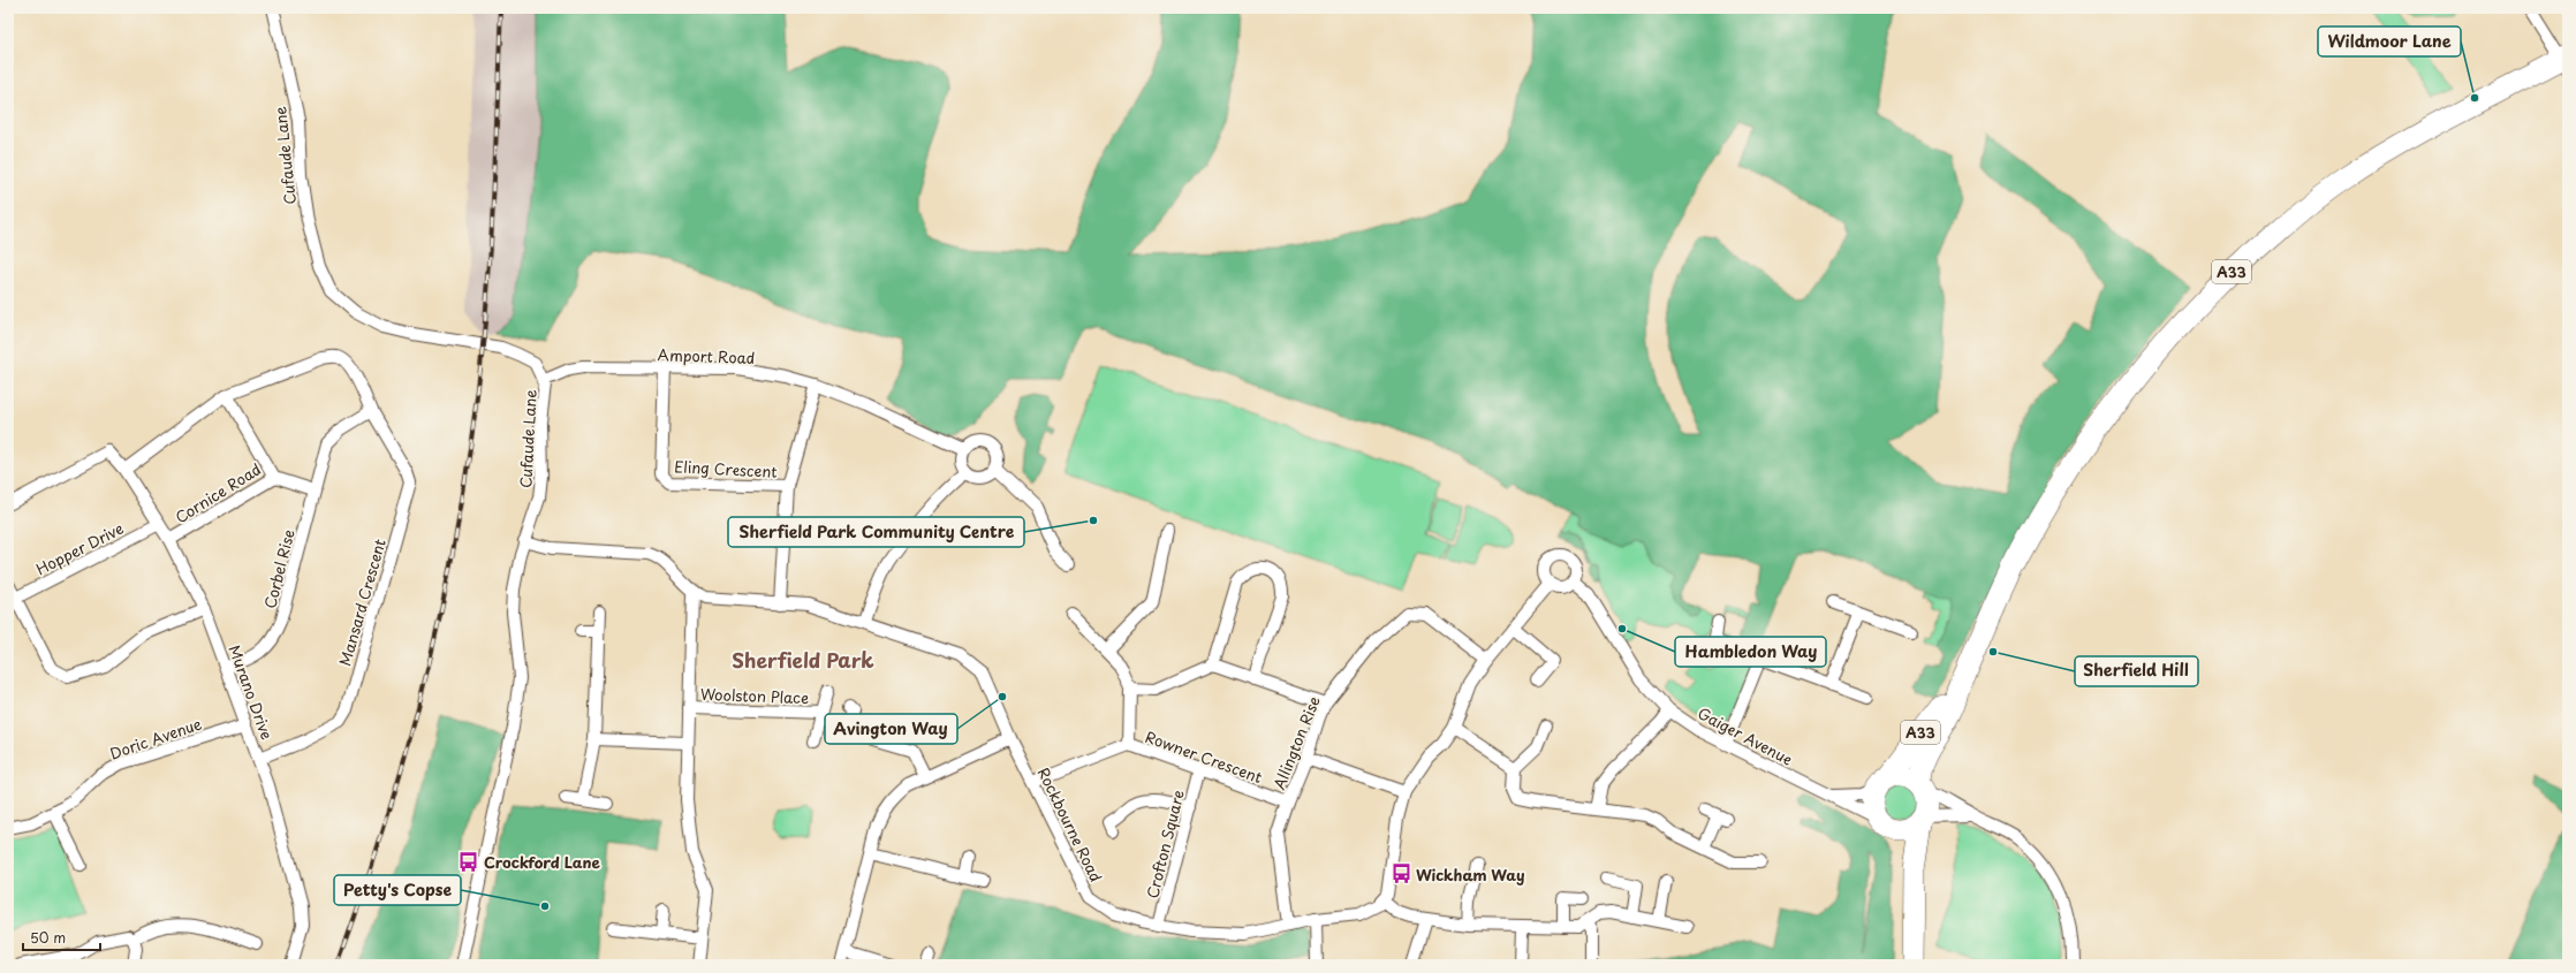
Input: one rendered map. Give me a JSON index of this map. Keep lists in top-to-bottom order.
{
  "streets": {
    "highway": ["A33"],
    "street": [
      "Cufaude Lane",
      "Amport Road",
      "Eling Crescent",
      "Cornice Road",
      "Hopper Drive",
      "Corbel Rise",
      "Mansard Crescent",
      "Murano Drive",
      "Woolston Place",
      "Gaiger Avenue",
      "Doric Avenue",
      "Allington Rise",
      "Rowner Crescent",
      "Rockbourne Road",
      "Crofton Square"
    ]
  },
  "crossings": [
    ["Cufaude Lane", "Amport Road"],
    ["Cufaude Lane", "Rockbourne Road"],
    ["A33", "Gaiger Avenue"],
    ["Amport Road", "Eling Crescent"],
    ["Cornice Road", "Mansard Crescent"],
    ["Cornice Road", "Murano Drive"],
    ["Hopper Drive", "Murano Drive"],
    ["Corbel Rise", "Murano Drive"],
    ["Mansard Crescent", "Murano Drive"],
    ["Murano Drive", "Doric Avenue"],
    ["Allington Rise", "Rowner Crescent"],
    ["Allington Rise", "Rockbourne Road"],
    ["Rowner Crescent", "Rockbourne Road"],
    ["Rowner Crescent", "Crofton Square"],
    ["Rockbourne Road", "Crofton Square"]
  ],
  "districts": ["Sherfield Park"],
  "places": {
    "other": [
      "Wildmoor Lane",
      "Sherfield Park Community Centre",
      "Hambledon Way",
      "Sherfield Hill",
      "Avington Way",
      "Petty's Copse"
    ],
    "bus stop": ["Crockford Lane", "Wickham Way"]
  },
  "scale_bar": "50 m"
}
